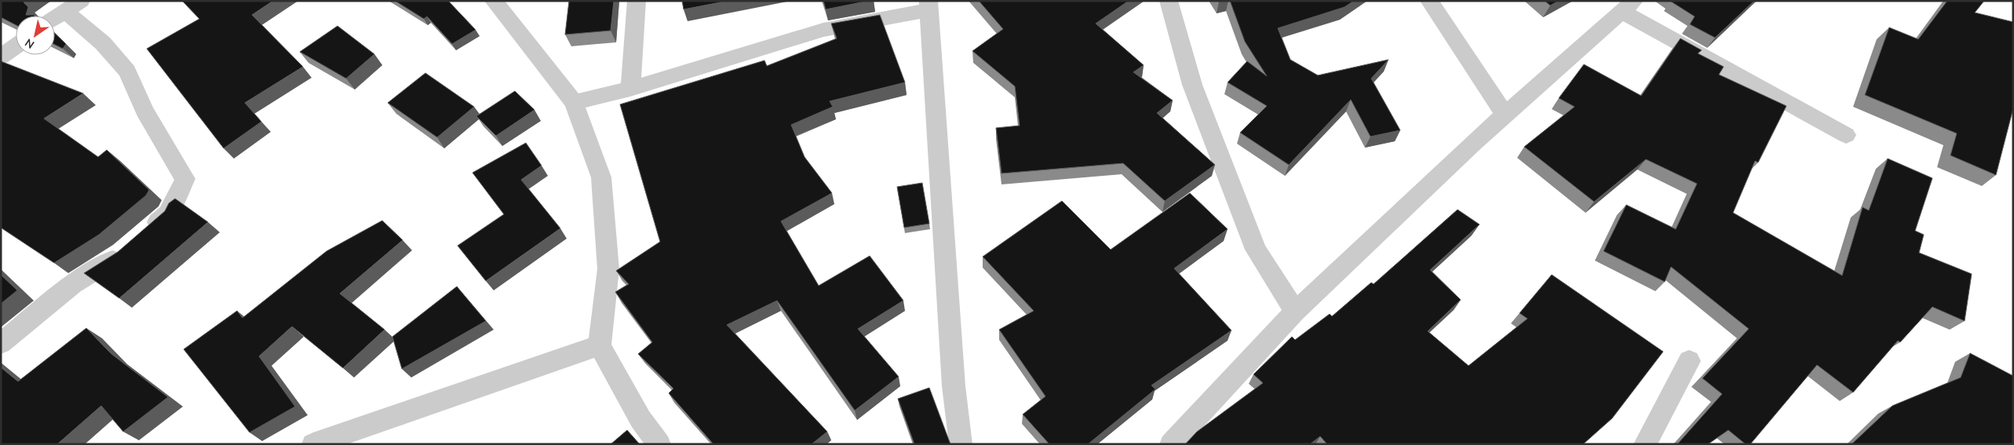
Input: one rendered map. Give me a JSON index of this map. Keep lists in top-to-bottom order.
{
  "north": "bottom left"
}
